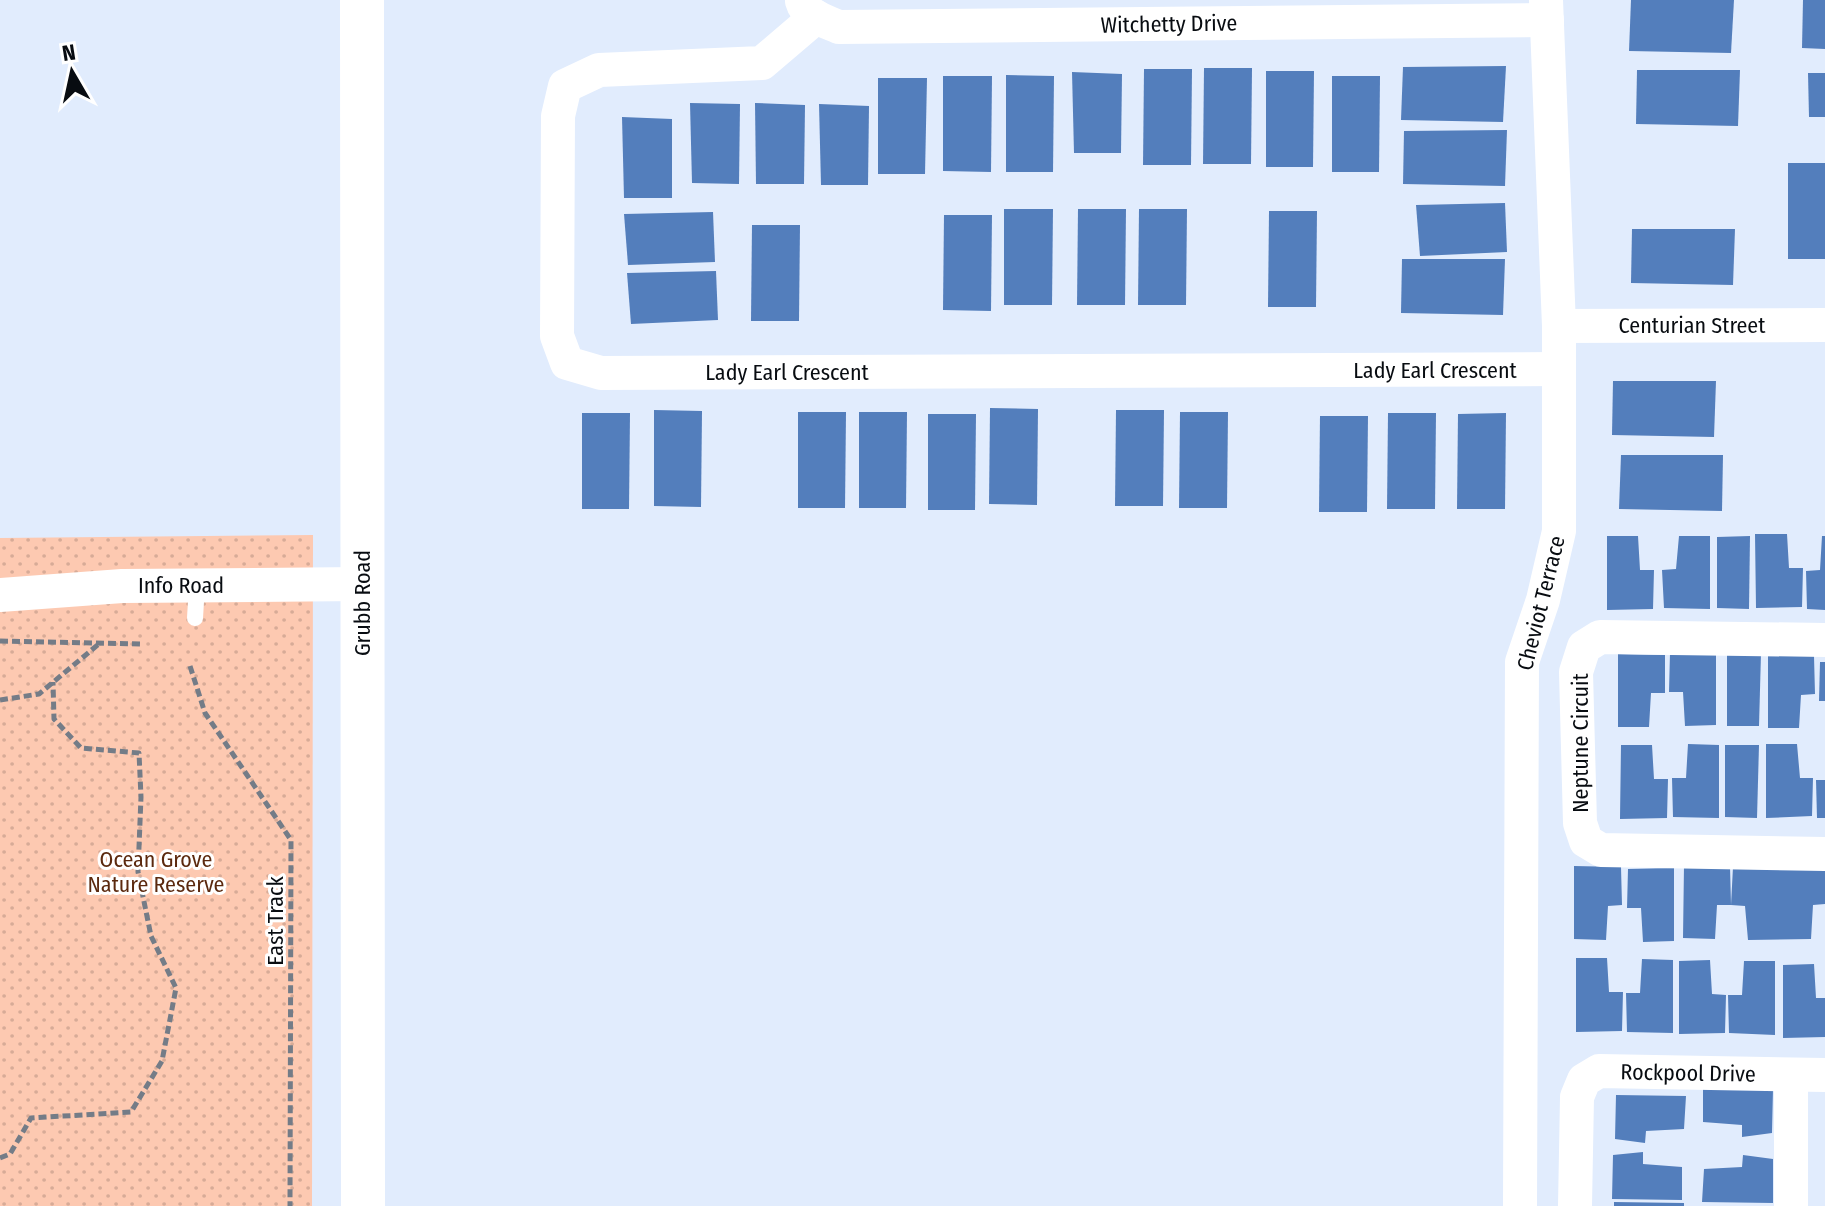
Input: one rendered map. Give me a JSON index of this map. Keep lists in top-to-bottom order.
{
  "streets": {
    "main road": ["Grubb Road"],
    "street": [
      "Witchetty Drive",
      "Centurian Street",
      "Lady Earl Crescent",
      "Info Road",
      "Cheviot Terrace",
      "Neptune Circuit",
      "Rockpool Drive"
    ],
    "path": ["East Track"]
  },
  "crossings": [
    ["Witchetty Drive", "Lady Earl Crescent"],
    ["Witchetty Drive", "Cheviot Terrace"],
    ["Centurian Street", "Cheviot Terrace"],
    ["Lady Earl Crescent", "Cheviot Terrace"],
    ["Info Road", "Grubb Road"]
  ],
  "parks": ["Ocean Grove Nature Reserve"],
  "north": "top"
}
